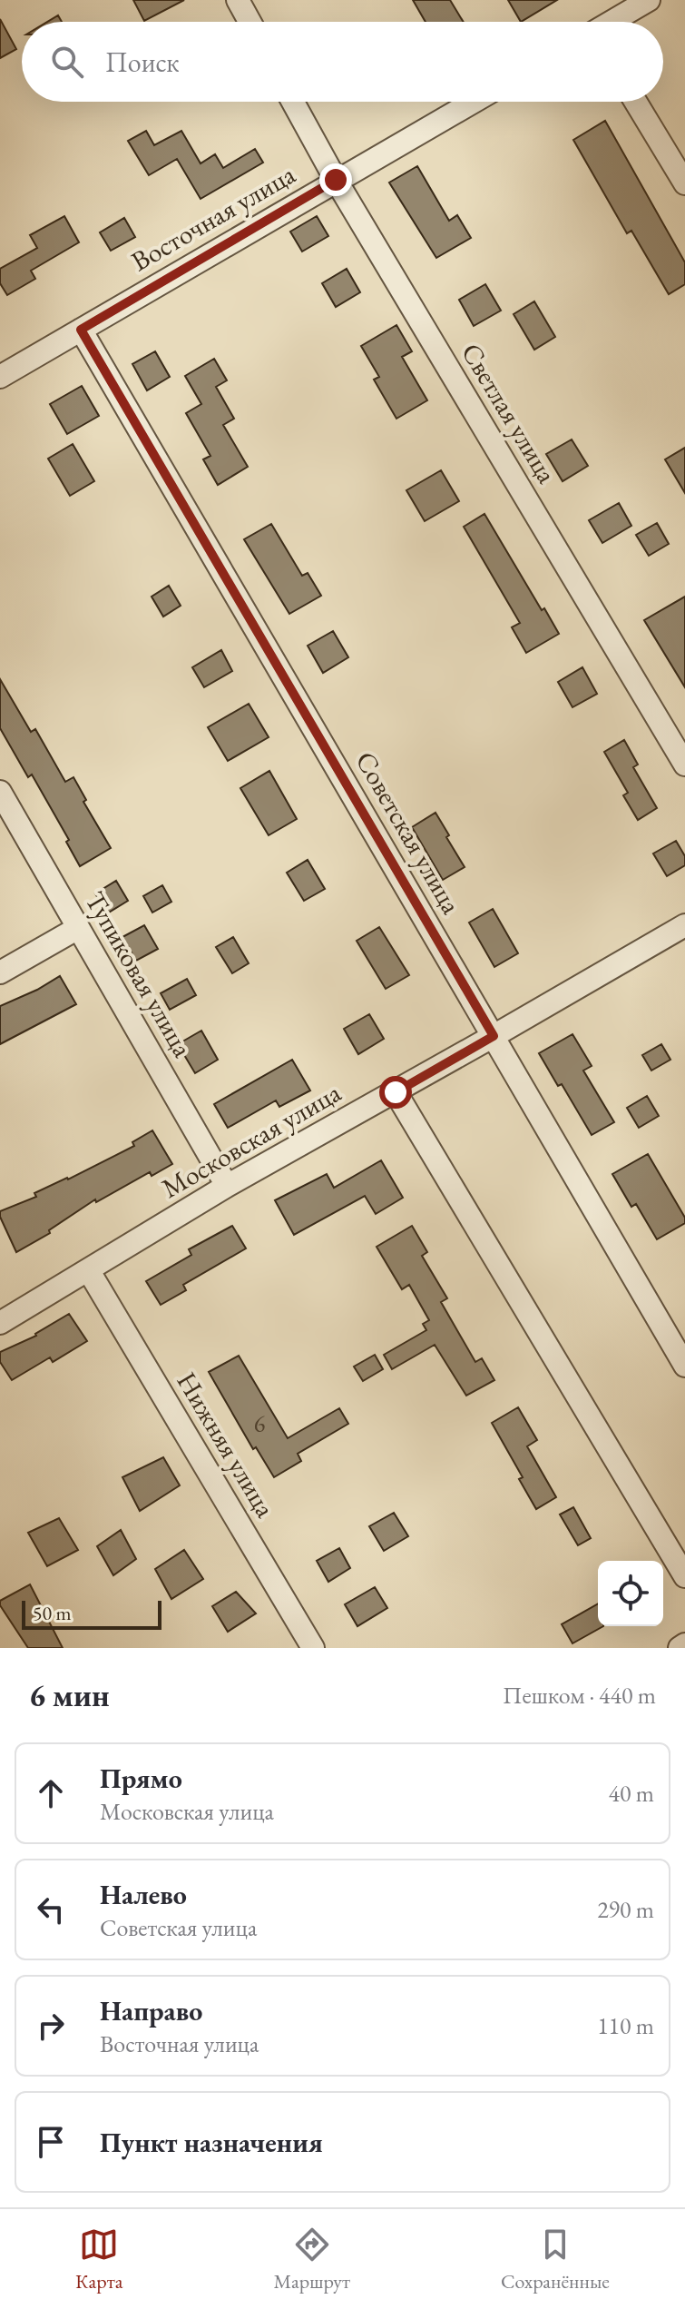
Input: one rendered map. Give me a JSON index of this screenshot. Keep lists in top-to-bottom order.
{
  "streets": {
    "street": [
      "Восточная улица",
      "Светлая улица",
      "Советская улица",
      "Тупиковая улица",
      "Московская улица",
      "Нижняя улица"
    ]
  },
  "crossings": [
    ["Восточная улица", "Светлая улица"],
    ["Восточная улица", "Советская улица"],
    ["Советская улица", "Московская улица"],
    ["Тупиковая улица", "Московская улица"],
    ["Московская улица", "Нижняя улица"]
  ],
  "house_numbers": ["6"],
  "scale_bar": "50 m",
  "page": {
    "search": "Поиск",
    "scale": "50 m",
    "heading": ["6 мин", "Пешком · 440 m"],
    "list": [
      ["Прямо", "Московская улица", "40 m"],
      ["Налево", "Советская улица", "290 m"],
      ["Направо", "Восточная улица", "110 m"],
      "Пункт назначения"
    ],
    "nav": ["Карта", "Маршрут", "Сохранённые"]
  }
}
